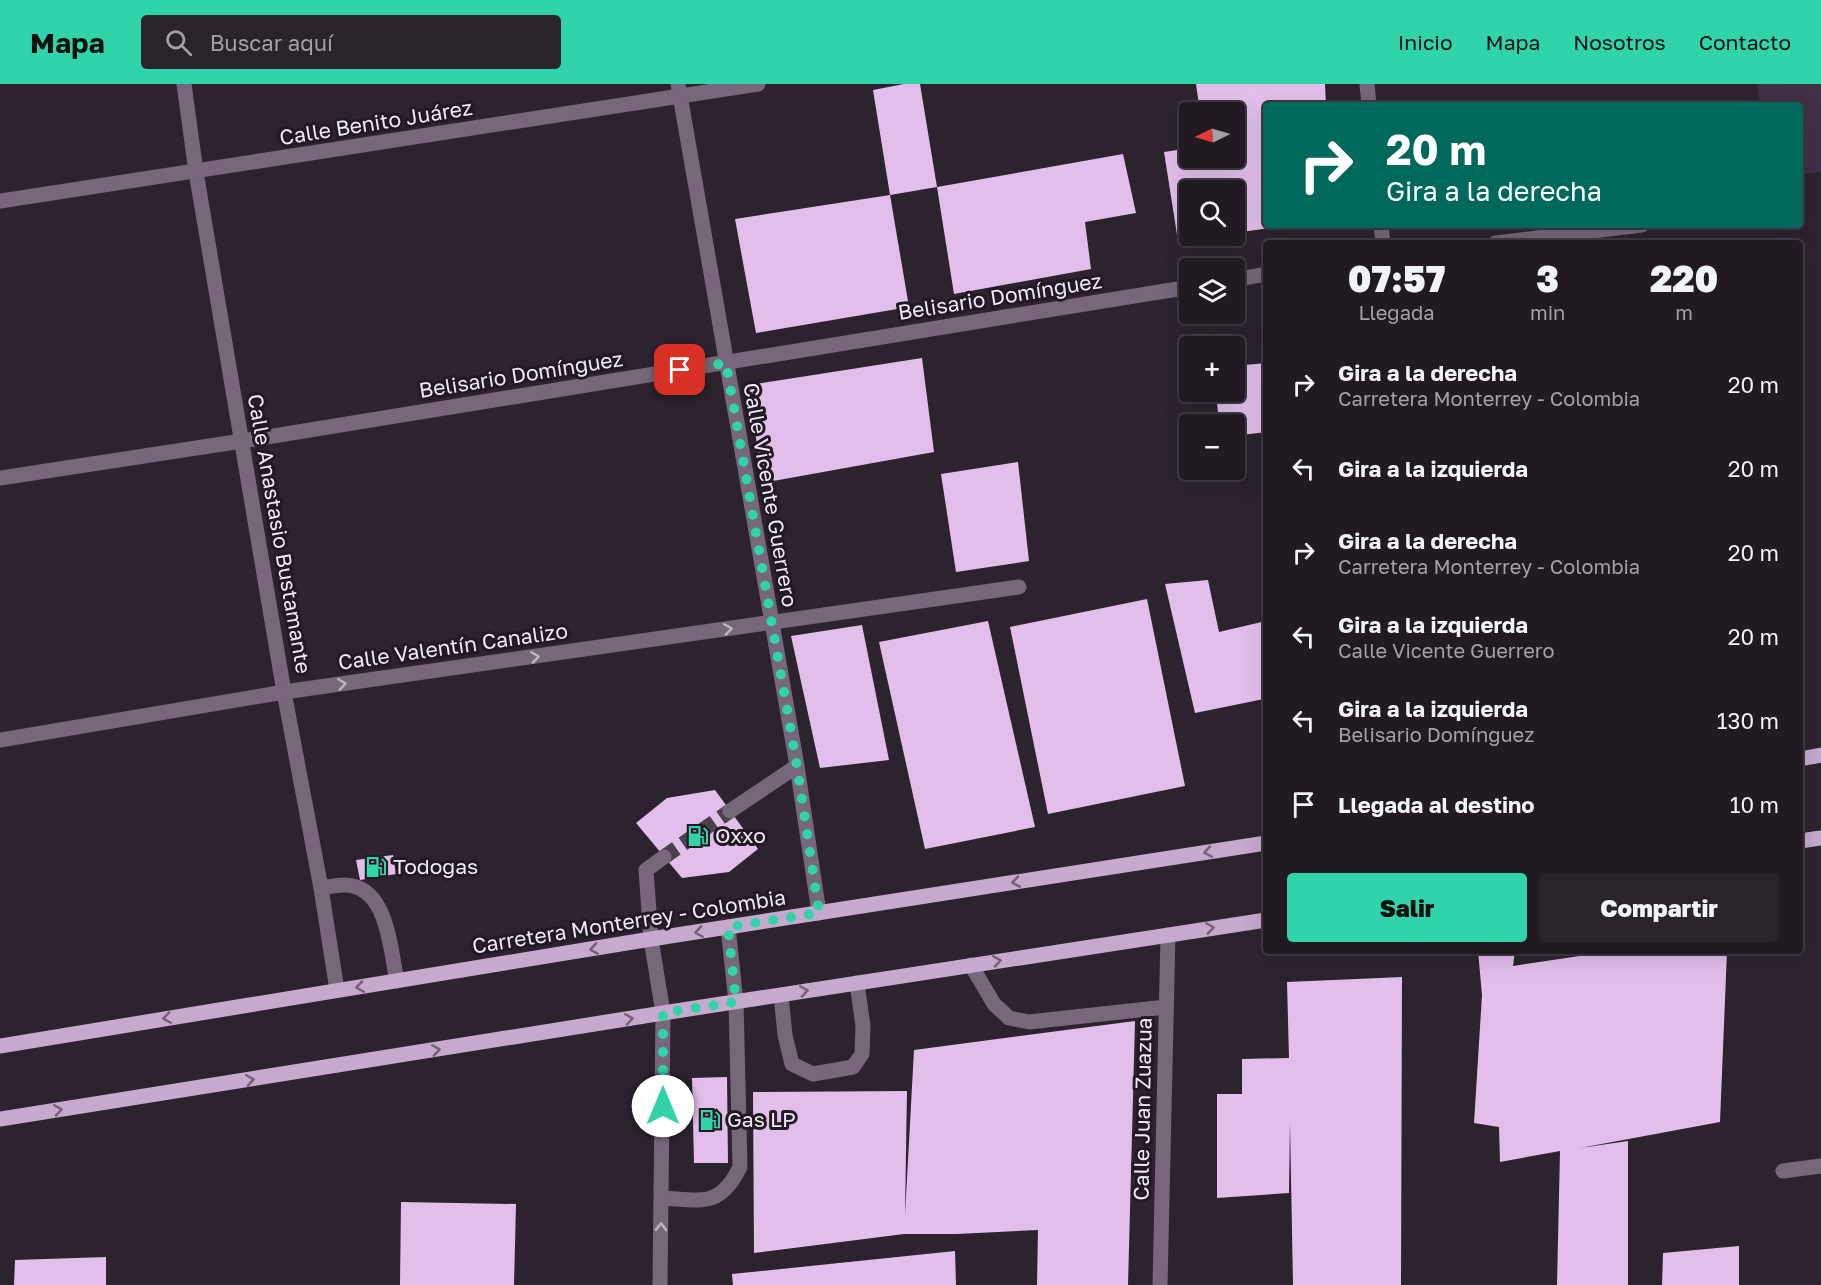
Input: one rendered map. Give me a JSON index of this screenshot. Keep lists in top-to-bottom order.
{
  "streets": {
    "main road": ["Carretera Monterrey - Colombia"],
    "street": [
      "Calle Benito Juárez",
      "Belisario Domínguez",
      "Calle Vicente Guerrero",
      "Calle Anastasio Bustamante",
      "Calle Valentín Canalizo",
      "Calle Juan Zuazua"
    ]
  },
  "crossings": [
    ["Calle Benito Juárez", "Calle Vicente Guerrero"],
    ["Calle Benito Juárez", "Calle Anastasio Bustamante"],
    ["Belisario Domínguez", "Calle Vicente Guerrero"],
    ["Belisario Domínguez", "Calle Anastasio Bustamante"],
    ["Calle Vicente Guerrero", "Calle Valentín Canalizo"],
    ["Calle Vicente Guerrero", "Carretera Monterrey - Colombia"],
    ["Calle Anastasio Bustamante", "Calle Valentín Canalizo"],
    ["Calle Anastasio Bustamante", "Carretera Monterrey - Colombia"]
  ],
  "one_way": ["Calle Valentín Canalizo"],
  "places": {
    "fuel station": ["Oxxo", "Todogas", "Gas LP"]
  },
  "north": "left",
  "page": {
    "header": "Mapa",
    "search": "Buscar aquí",
    "nav": [
      "Inicio",
      "Mapa",
      "Nosotros",
      "Contacto"
    ],
    "map_buttons": ["+", "−"],
    "turn": ["20 m", "Gira a la derecha"],
    "eta": [
      "07:57",
      "Llegada",
      "3",
      "min",
      "220",
      "m"
    ],
    "list": [
      {
        "name": "Gira a la derecha",
        "note": "Carretera Monterrey - Colombia",
        "value": "20 m"
      },
      {
        "name": "Gira a la izquierda",
        "value": "20 m"
      },
      {
        "name": "Gira a la derecha",
        "note": "Carretera Monterrey - Colombia",
        "value": "20 m"
      },
      {
        "name": "Gira a la izquierda",
        "note": "Calle Vicente Guerrero",
        "value": "20 m"
      },
      {
        "name": "Gira a la izquierda",
        "note": "Belisario Domínguez",
        "value": "130 m"
      },
      {
        "name": "Llegada al destino",
        "value": "10 m"
      }
    ],
    "buttons": ["Salir", "Compartir"]
  }
}
